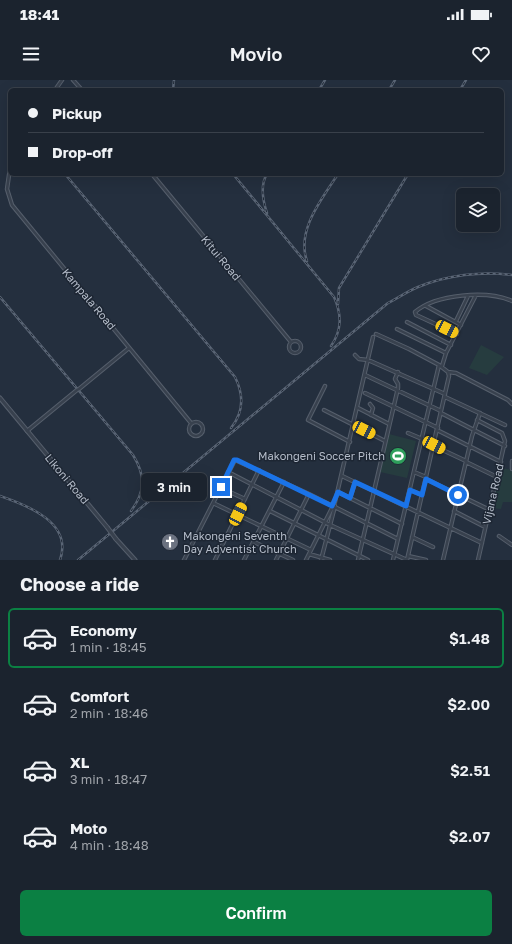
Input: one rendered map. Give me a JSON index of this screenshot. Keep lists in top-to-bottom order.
{
  "streets": {
    "street": [
      "Kitui Road",
      "Kampala Road",
      "Likoni Road",
      "Vijana Road"
    ]
  },
  "places": {
    "sports": ["Makongeni Soccer Pitch"],
    "church": ["Makongeni Seventh Day Adventist Church"]
  },
  "page": {
    "status": "18:41",
    "header": "Movio",
    "banner": ["Pickup", "Drop-off"],
    "bubble": "3 min",
    "heading": "Choose a ride",
    "list": [
      {
        "name": "Economy",
        "note": "1 min · 18:45",
        "value": "$1.48"
      },
      {
        "name": "Comfort",
        "note": "2 min · 18:46",
        "value": "$2.00"
      },
      {
        "name": "XL",
        "note": "3 min · 18:47",
        "value": "$2.51"
      },
      {
        "name": "Moto",
        "note": "4 min · 18:48",
        "value": "$2.07"
      }
    ],
    "buttons": "Confirm"
  }
}
